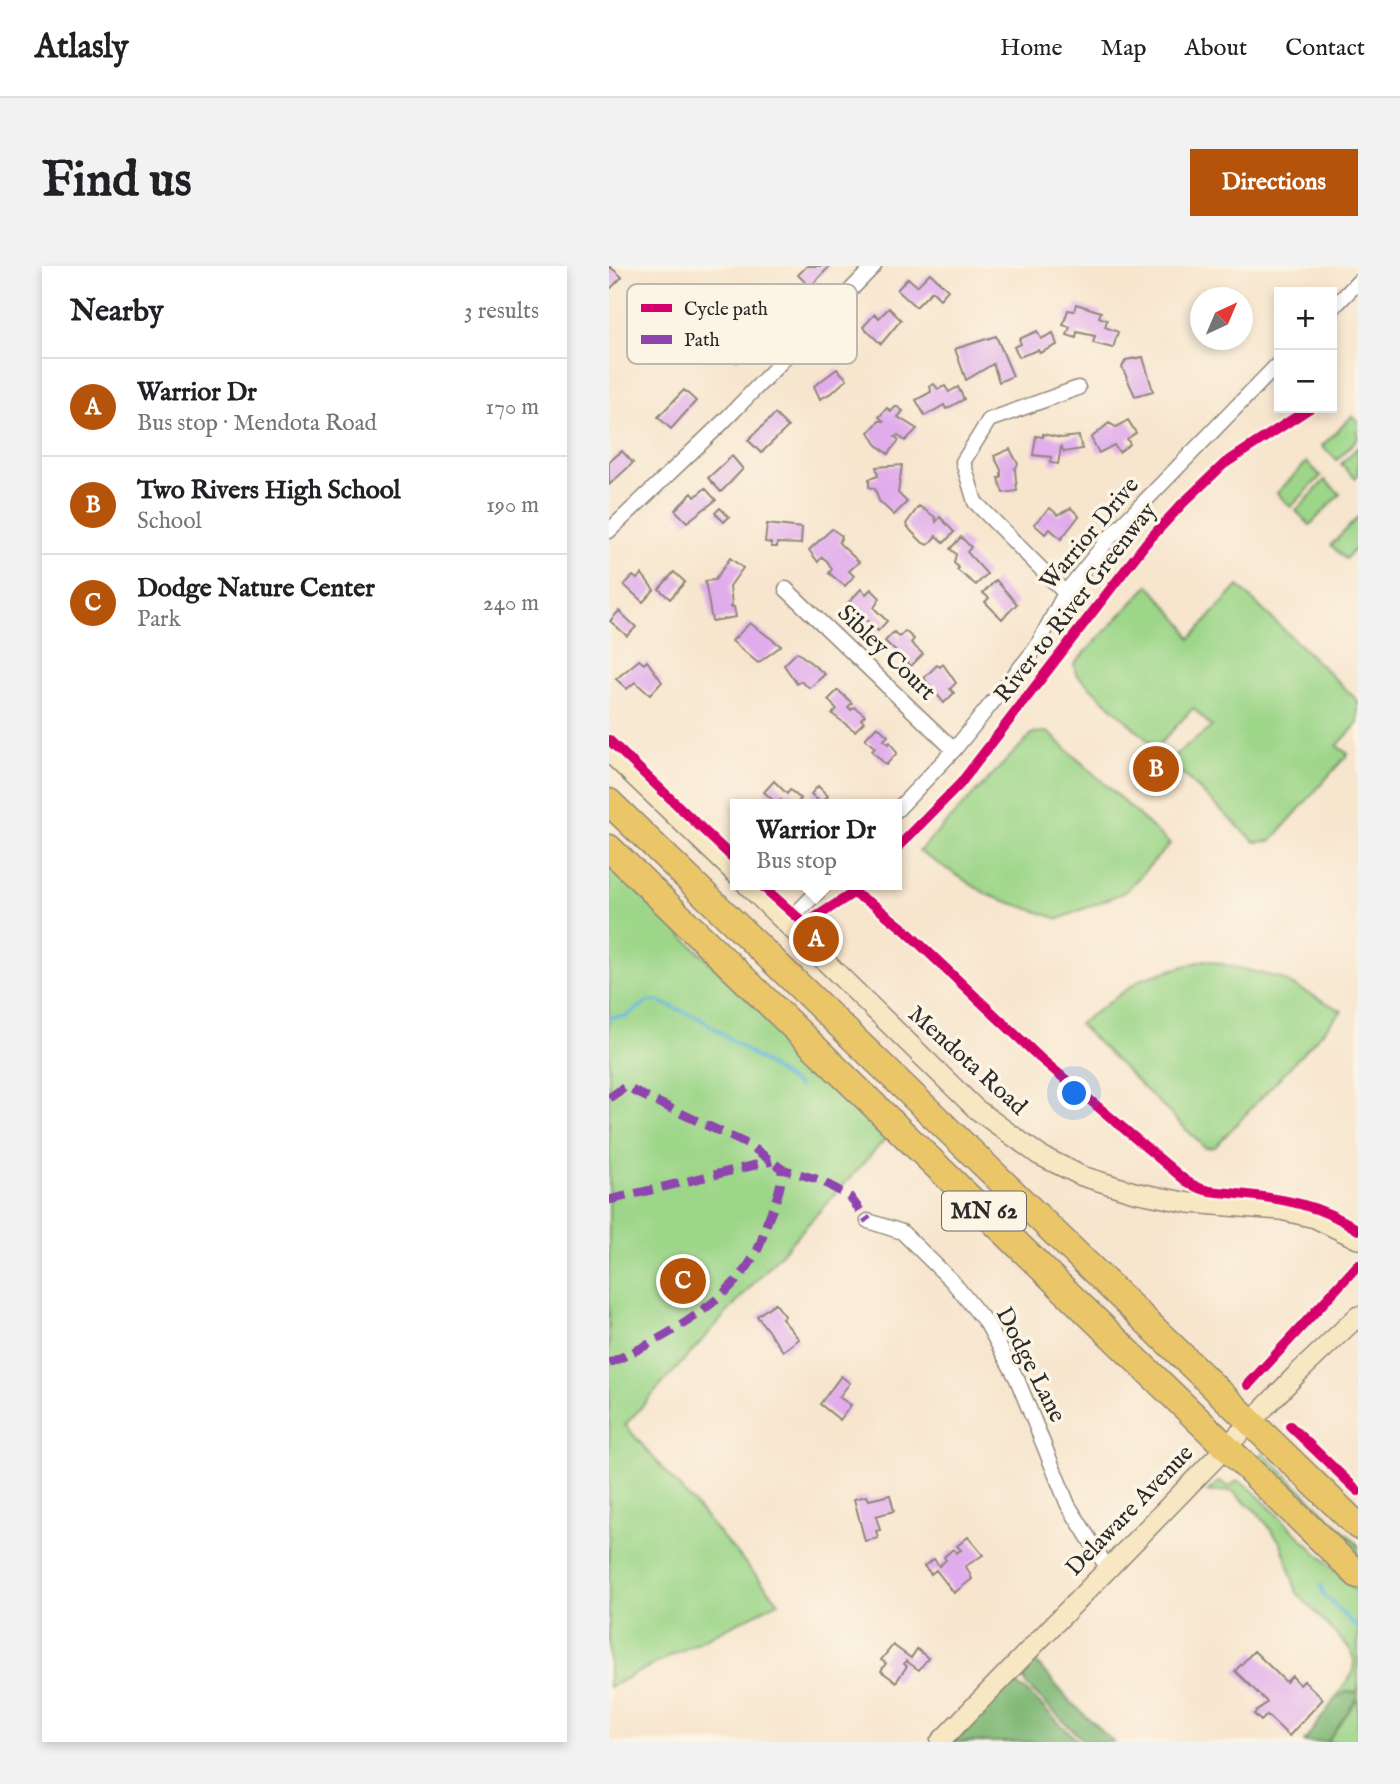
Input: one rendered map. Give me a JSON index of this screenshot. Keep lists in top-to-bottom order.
{
  "streets": {
    "highway": ["MN 62"],
    "street": [
      "Warrior Drive",
      "Sibley Court",
      "Mendota Road",
      "Dodge Lane",
      "Delaware Avenue"
    ],
    "cycle path": ["River to River Greenway"]
  },
  "crossings": [
    ["Warrior Drive", "Sibley Court"],
    ["MN 62", "Delaware Avenue"],
    ["Dodge Lane", "Delaware Avenue"]
  ],
  "legend": ["Cycle path", "Path"],
  "north": "top right",
  "page": {
    "header": "Atlasly",
    "nav": [
      "Home",
      "Map",
      "About",
      "Contact"
    ],
    "buttons": "Directions",
    "title": "Find us",
    "heading": ["Nearby", "3 results"],
    "map_buttons": ["+", "−"],
    "list": [
      {
        "mark": "A",
        "name": "Warrior Dr",
        "note": "Bus stop · Mendota Road",
        "value": "170 m"
      },
      {
        "mark": "B",
        "name": "Two Rivers High School",
        "note": "School",
        "value": "190 m"
      },
      {
        "mark": "C",
        "name": "Dodge Nature Center",
        "note": "Park",
        "value": "240 m"
      }
    ],
    "pins": ["B", "A", "C"],
    "popup": ["Warrior Dr", "Bus stop"]
  }
}
